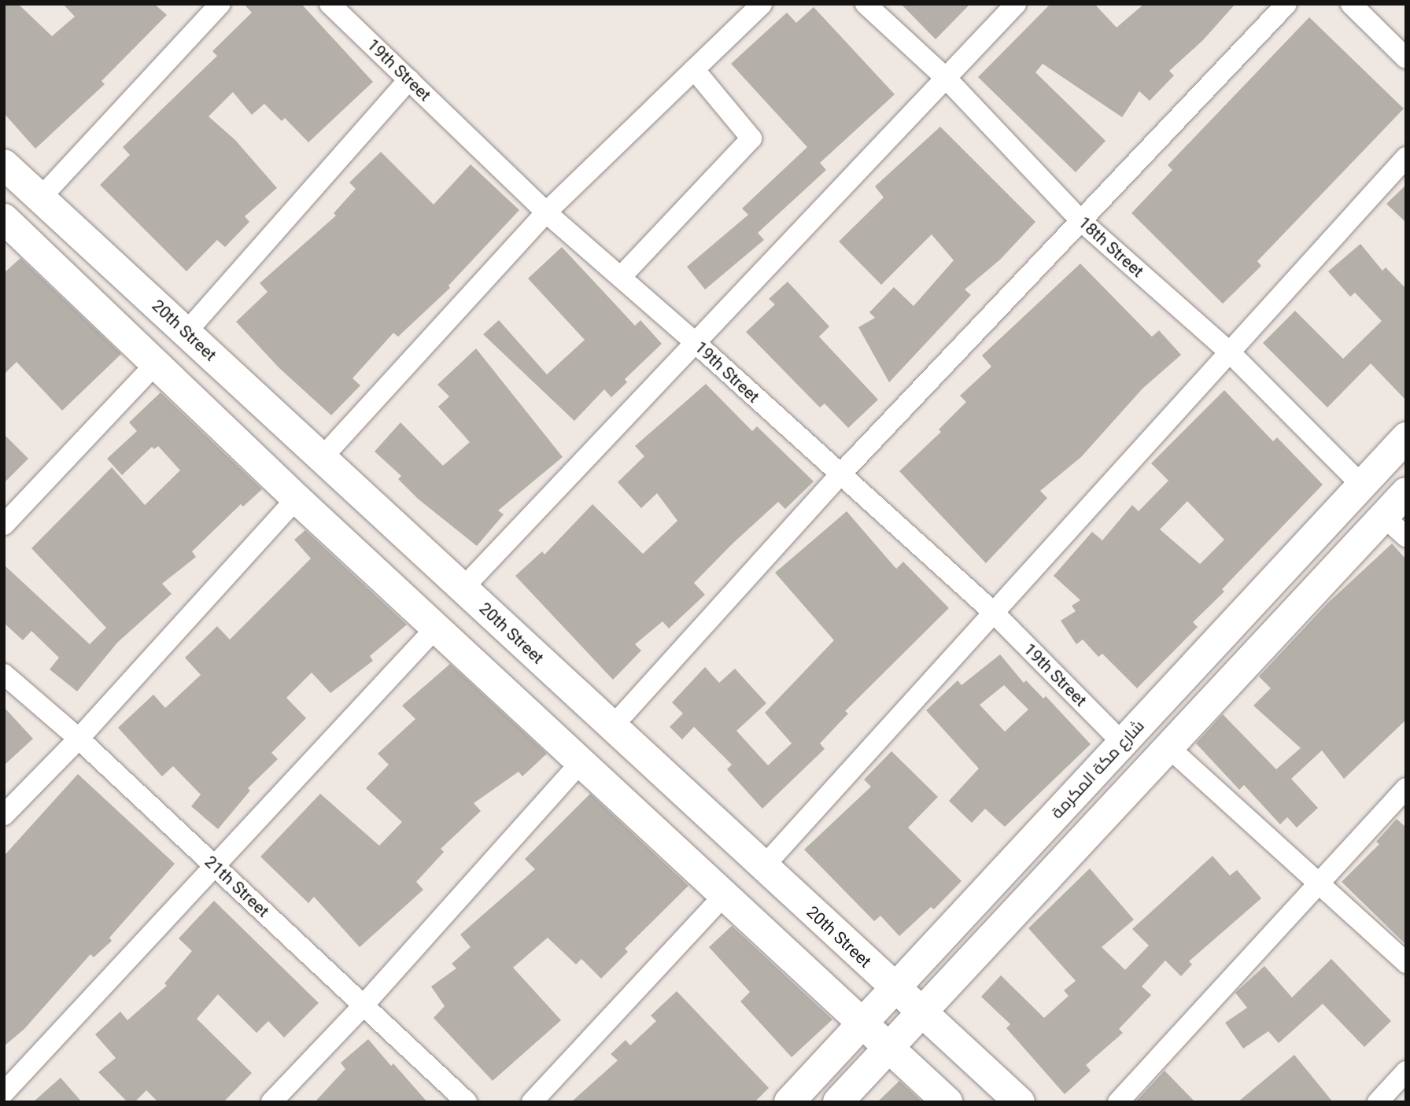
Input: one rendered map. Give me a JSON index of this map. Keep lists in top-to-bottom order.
{
  "streets": {
    "street": [
      "19th Street",
      "18th Street",
      "20th Street",
      "شارع مكة المكرمة",
      "21th Street"
    ]
  },
  "crossings": [
    ["19th Street", "شارع مكة المكرمة"],
    ["18th Street", "شارع مكة المكرمة"],
    ["20th Street", "شارع مكة المكرمة"]
  ]
}
